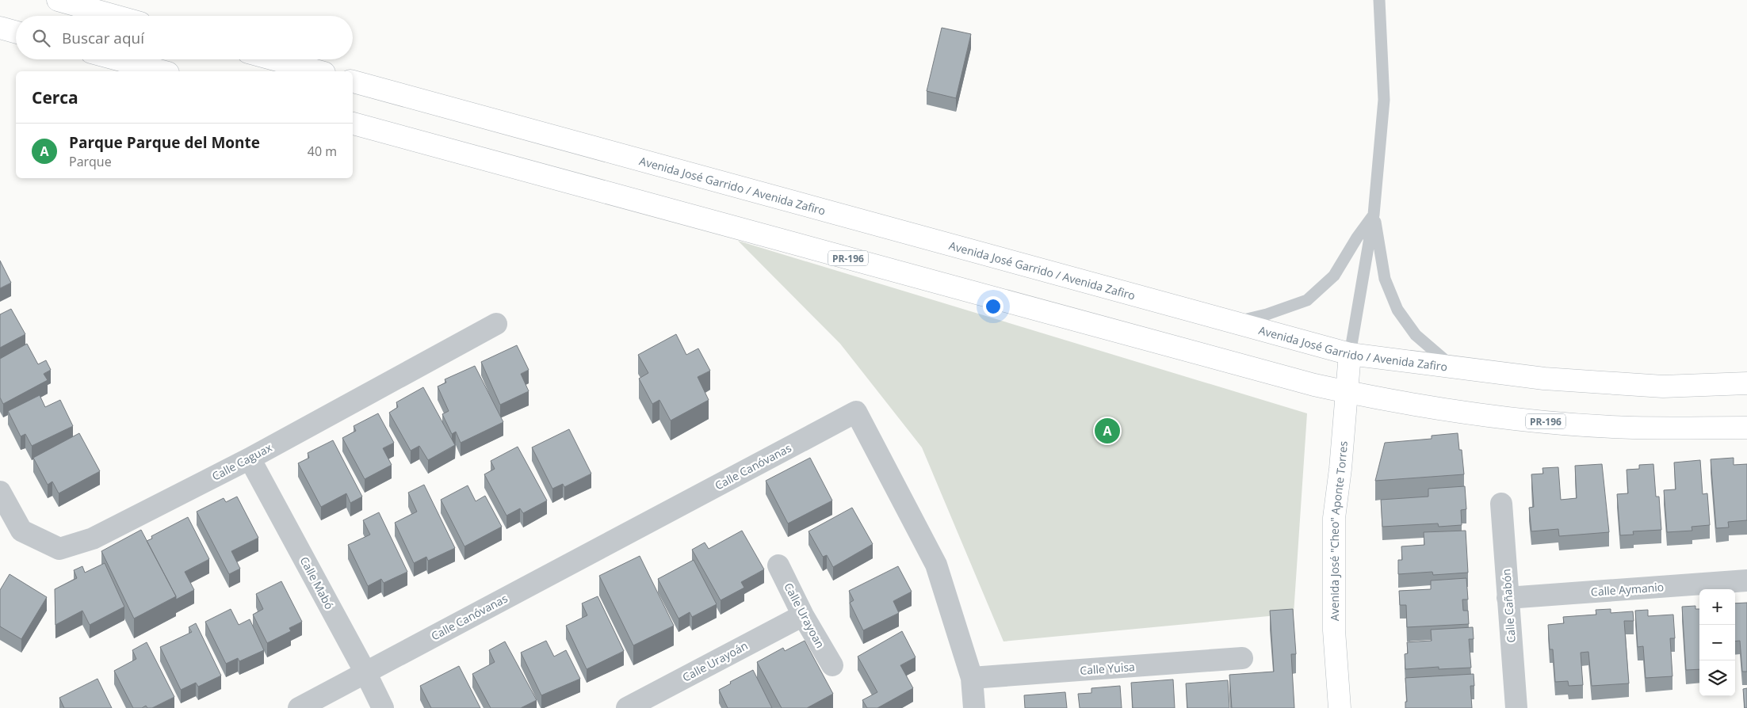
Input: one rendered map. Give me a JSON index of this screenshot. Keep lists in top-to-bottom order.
{
  "streets": {
    "main road": ["Avenida José Garrido / Avenida Zafiro", "PR-196", "Avenida José \"Cheo\" Aponte Torres"],
    "street": [
      "Calle Caguax",
      "Calle Canóvanas",
      "Calle Mabó",
      "Calle Aymanio",
      "Calle Cañabón",
      "Calle Urayoan",
      "Calle Urayoán",
      "Calle Yuisa"
    ]
  },
  "crossings": [
    ["Avenida José Garrido / Avenida Zafiro", "Avenida José \"Cheo\" Aponte Torres"],
    ["PR-196", "Avenida José \"Cheo\" Aponte Torres"],
    ["Calle Caguax", "Calle Mabó"],
    ["Calle Canóvanas", "Calle Mabó"],
    ["Calle Canóvanas", "Calle Yuisa"],
    ["Calle Aymanio", "Calle Cañabón"],
    ["Calle Urayoan", "Calle Urayoán"]
  ],
  "page": {
    "search": "Buscar aquí",
    "heading": "Cerca",
    "list": [
      {
        "mark": "A",
        "name": "Parque Parque del Monte",
        "note": "Parque",
        "value": "40 m"
      }
    ],
    "pins": "A",
    "map_buttons": ["+", "−"]
  }
}
